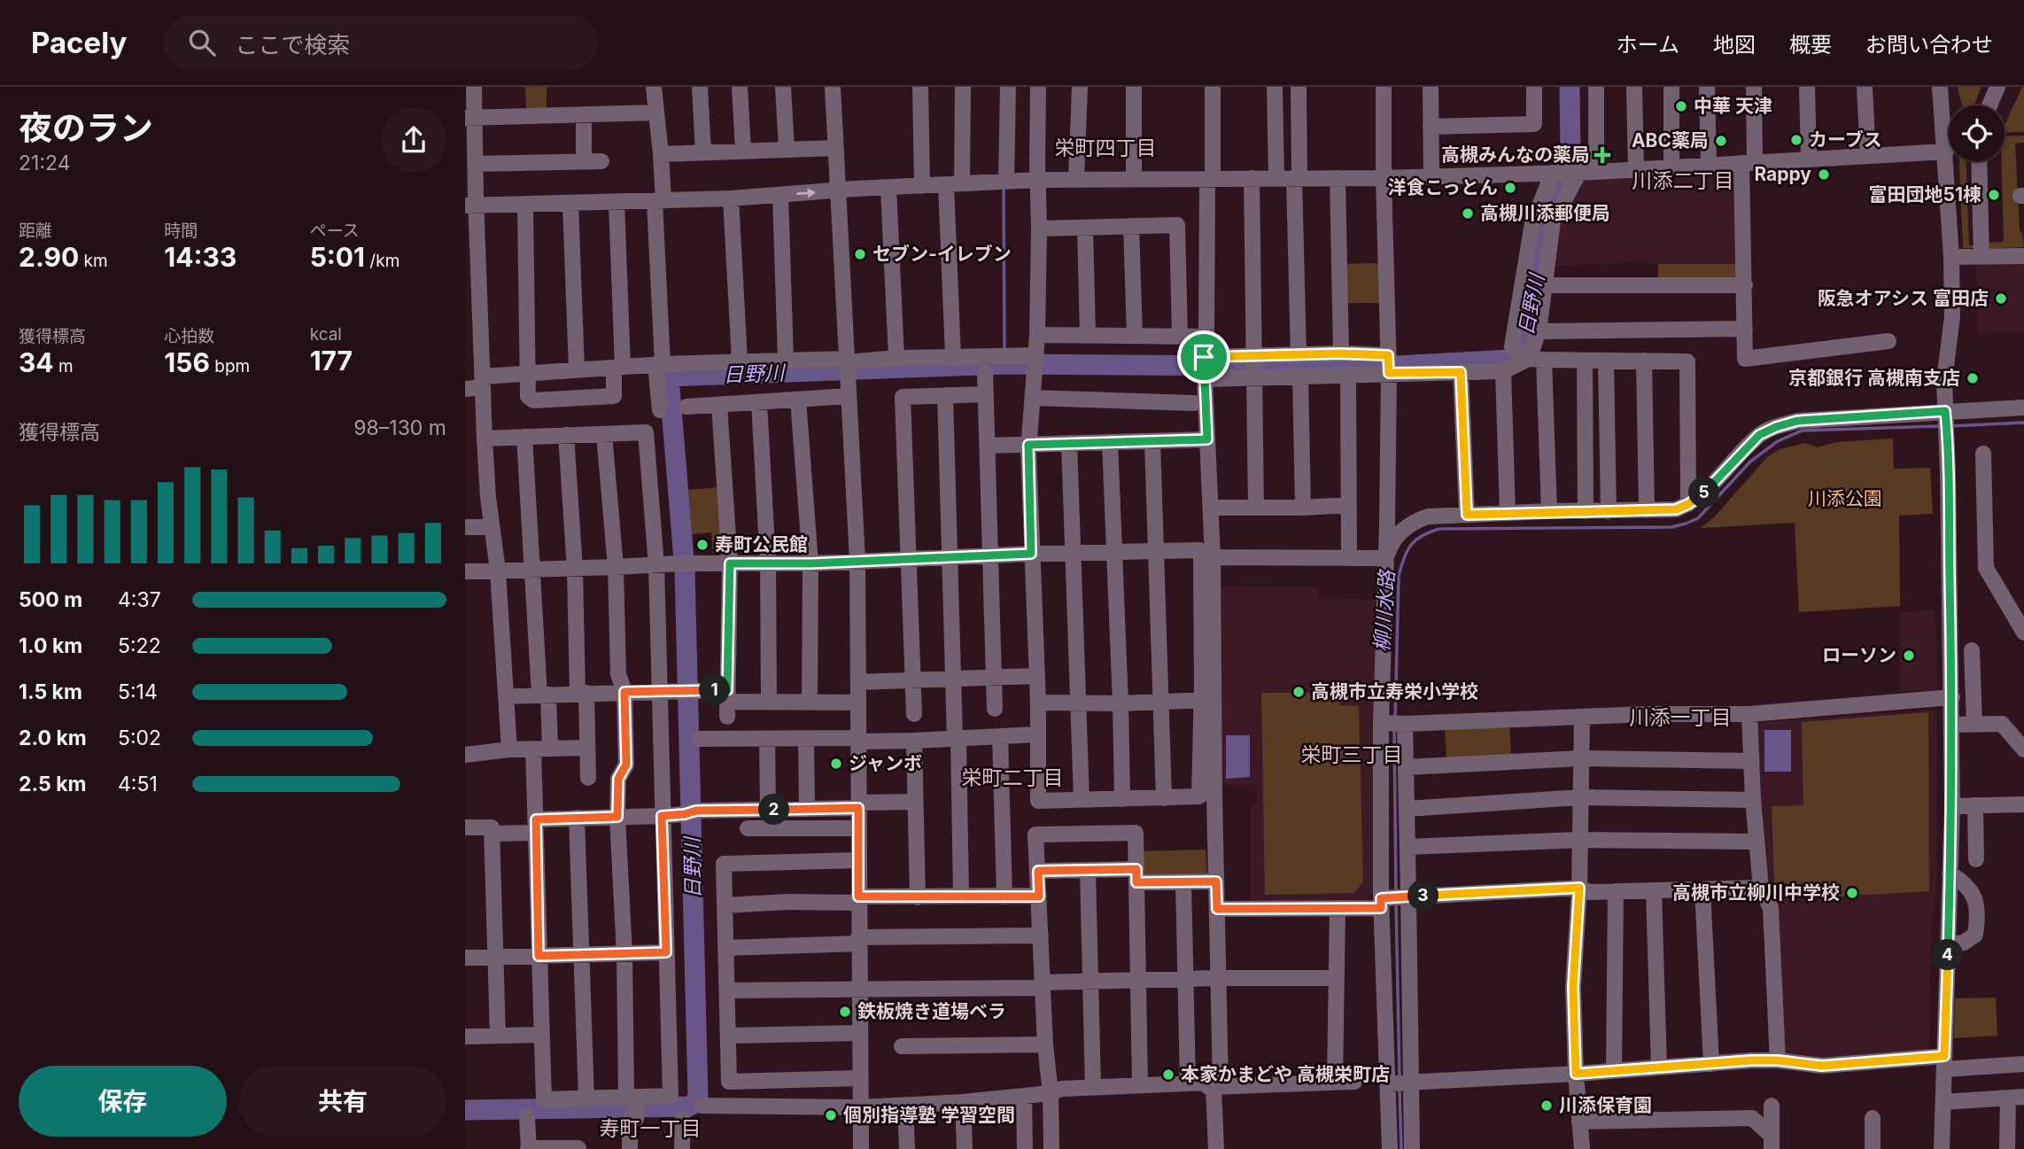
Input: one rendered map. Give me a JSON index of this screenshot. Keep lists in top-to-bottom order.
{
  "districts": [
    "栄町四丁目",
    "川添二丁目",
    "川添一丁目",
    "栄町三丁目",
    "栄町二丁目",
    "寿町一丁目"
  ],
  "water": ["日野川", "柳川水路"],
  "parks": ["川添公園"],
  "places": {
    "other": [
      "中華 天津",
      "カーブス",
      "ABC薬局",
      "Rappy",
      "洋食こっとん",
      "富田団地51棟",
      "高槻川添郵便局",
      "セブン-イレブン",
      "阪急オアシス 富田店",
      "京都銀行 高槻南支店",
      "寿町公民館",
      "ローソン",
      "高槻市立寿栄小学校",
      "ジャンボ",
      "高槻市立柳川中学校",
      "鉄板焼き道場ベラ",
      "本家かまどや 高槻栄町店",
      "川添保育園",
      "個別指導塾 学習空間"
    ],
    "health": ["高槻みんなの薬局"]
  },
  "page": {
    "header": "Pacely",
    "search": "ここで検索",
    "nav": [
      "ホーム",
      "地図",
      "概要",
      "お問い合わせ"
    ],
    "heading": ["夜のラン", "21:24"],
    "stats": [
      ["距離", "2.90 km"],
      ["時間", "14:33"],
      ["ペース", "5:01 /km"],
      ["獲得標高", "34 m"],
      ["心拍数", "156 bpm"],
      ["kcal", "177"]
    ],
    "chart": ["獲得標高", "98–130 m"],
    "pins": [
      "5",
      "1",
      "2",
      "3",
      "4"
    ],
    "list": [
      {
        "name": "500 m",
        "note": "4:37"
      },
      {
        "name": "1.0 km",
        "note": "5:22"
      },
      {
        "name": "1.5 km",
        "note": "5:14"
      },
      {
        "name": "2.0 km",
        "note": "5:02"
      },
      {
        "name": "2.5 km",
        "note": "4:51"
      }
    ],
    "buttons": ["保存", "共有"]
  }
}
